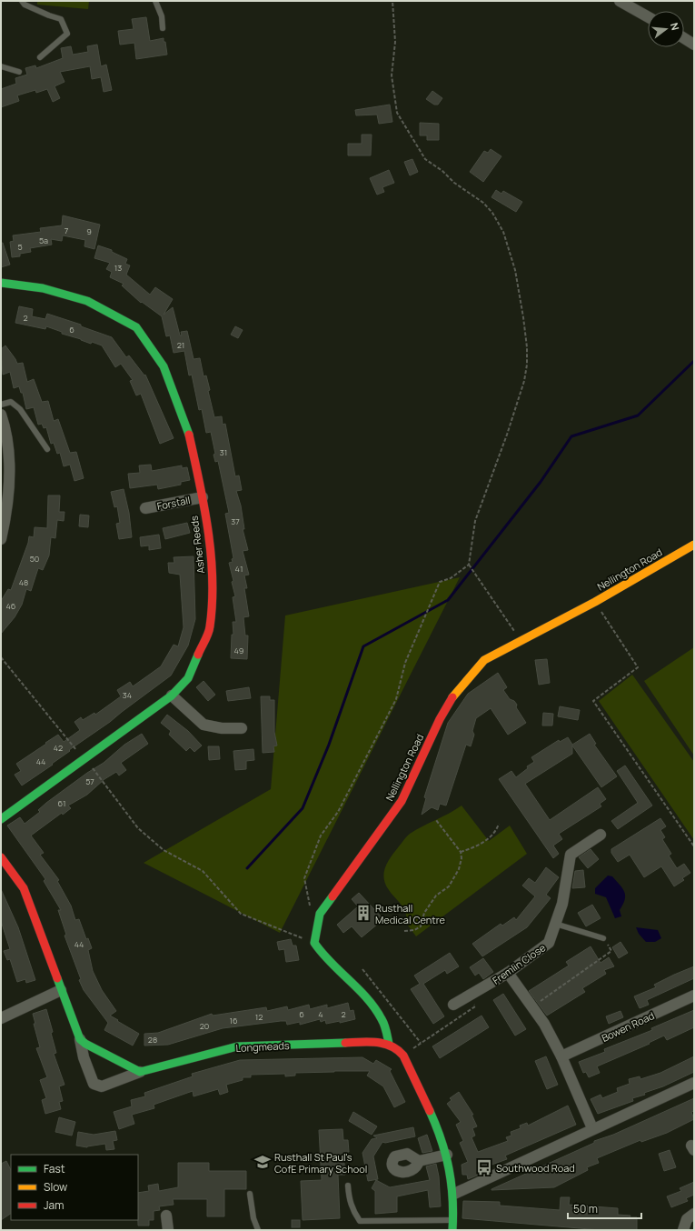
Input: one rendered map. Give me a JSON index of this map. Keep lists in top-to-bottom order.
{
  "streets": {
    "street": [
      "Forstall",
      "Asher Reeds",
      "Nellington Road",
      "Fremlin Close",
      "Bowen Road",
      "Longmeads"
    ]
  },
  "crossings": [
    ["Forstall", "Asher Reeds"]
  ],
  "places": {
    "building": ["Rusthall Medical Centre"],
    "school or university": ["Rusthall St Paul's CofE Primary School"],
    "bus stop": ["Southwood Road"]
  },
  "house_numbers": [
    "7",
    "9",
    "5a",
    "5",
    "13",
    "2",
    "6",
    "21",
    "31",
    "37",
    "50",
    "41",
    "48",
    "46",
    "49",
    "34",
    "42",
    "44",
    "57",
    "61",
    "44",
    "6",
    "4",
    "2",
    "12",
    "16",
    "20",
    "28"
  ],
  "legend": ["Fast", "Slow", "Jam"],
  "scale_bar": "50 m",
  "north": "right"
}
